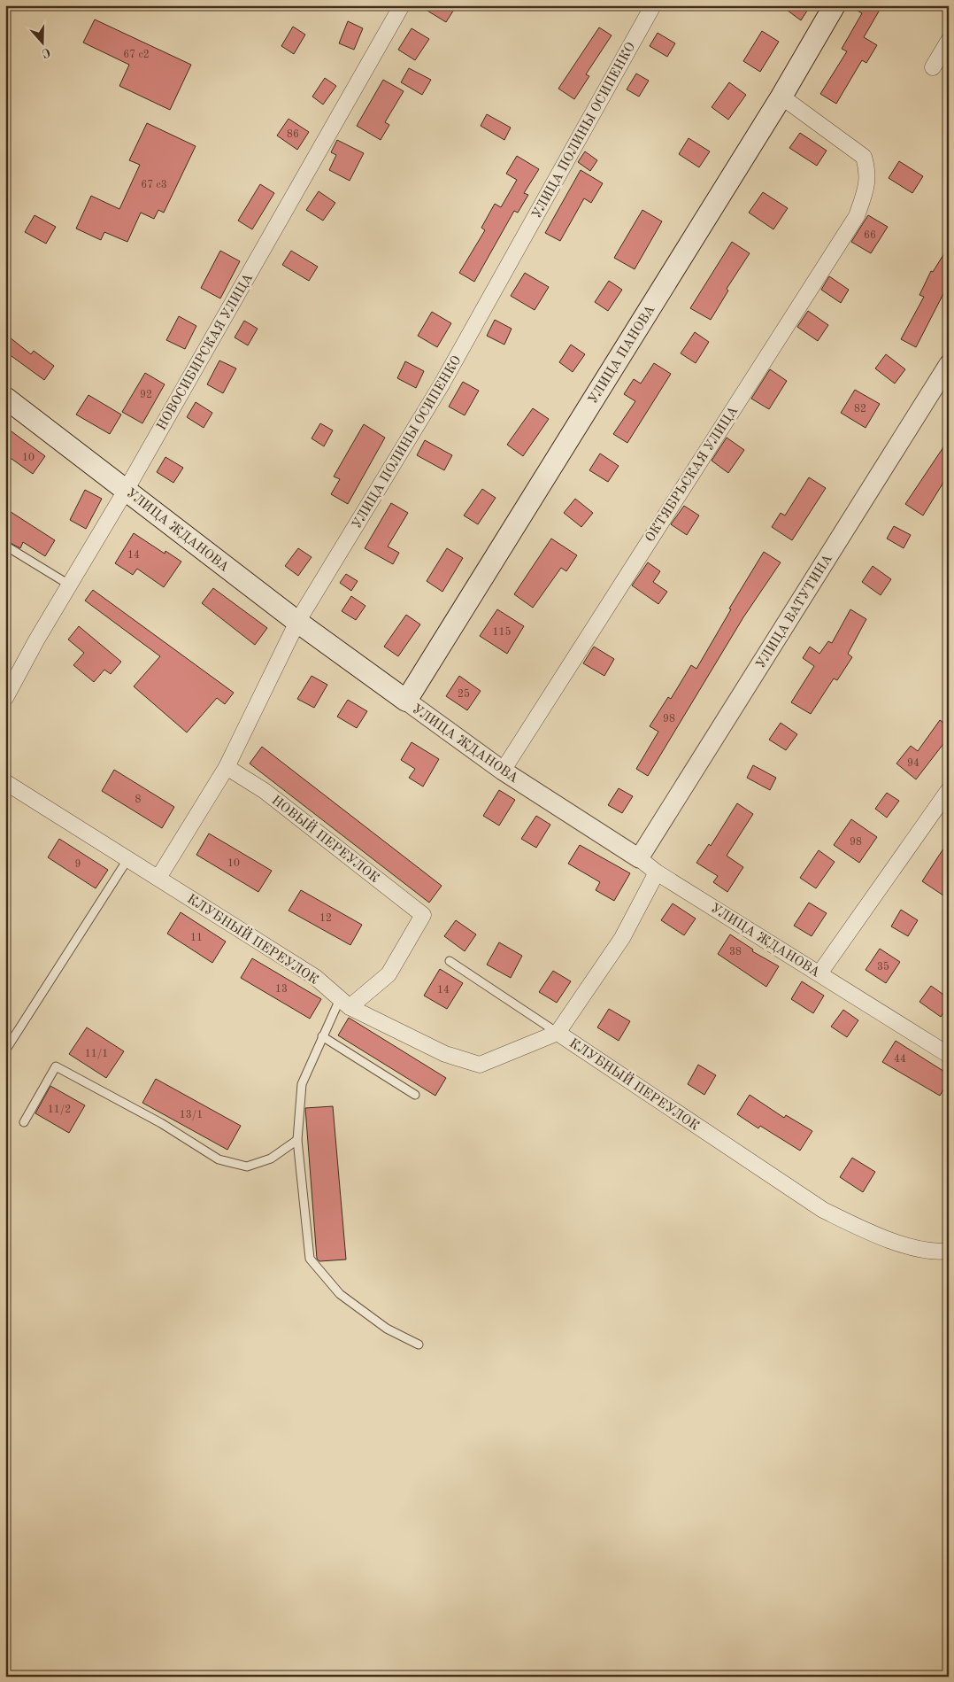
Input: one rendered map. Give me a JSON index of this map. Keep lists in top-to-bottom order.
{
  "streets": {
    "main road": ["УЛИЦА ПАНОВА", "УЛИЦА ЖДАНОВА"],
    "street": [
      "УЛИЦА ПОЛИНЫ ОСИПЕНКО",
      "НОВОСИБИРСКАЯ УЛИЦА",
      "ОКТЯБРЬСКАЯ УЛИЦА",
      "УЛИЦА ВАТУТИНА",
      "НОВЫЙ ПЕРЕУЛОК",
      "КЛУБНЫЙ ПЕРЕУЛОК"
    ]
  },
  "crossings": [
    ["УЛИЦА ПОЛИНЫ ОСИПЕНКО", "УЛИЦА ЖДАНОВА"],
    ["УЛИЦА ПОЛИНЫ ОСИПЕНКО", "НОВЫЙ ПЕРЕУЛОК"],
    ["УЛИЦА ПОЛИНЫ ОСИПЕНКО", "КЛУБНЫЙ ПЕРЕУЛОК"],
    ["НОВОСИБИРСКАЯ УЛИЦА", "УЛИЦА ЖДАНОВА"],
    ["УЛИЦА ПАНОВА", "ОКТЯБРЬСКАЯ УЛИЦА"],
    ["УЛИЦА ПАНОВА", "УЛИЦА ЖДАНОВА"],
    ["ОКТЯБРЬСКАЯ УЛИЦА", "УЛИЦА ЖДАНОВА"],
    ["УЛИЦА ЖДАНОВА", "УЛИЦА ВАТУТИНА"],
    ["НОВЫЙ ПЕРЕУЛОК", "КЛУБНЫЙ ПЕРЕУЛОК"]
  ],
  "house_numbers": [
    "67 с2",
    "86",
    "67 с3",
    "66",
    "92",
    "82",
    "10",
    "14",
    "115",
    "25",
    "98",
    "94",
    "8",
    "98",
    "10",
    "9",
    "12",
    "11",
    "38",
    "35",
    "13",
    "14",
    "11/1",
    "44",
    "11/2",
    "13/1"
  ],
  "north": "bottom"
}
